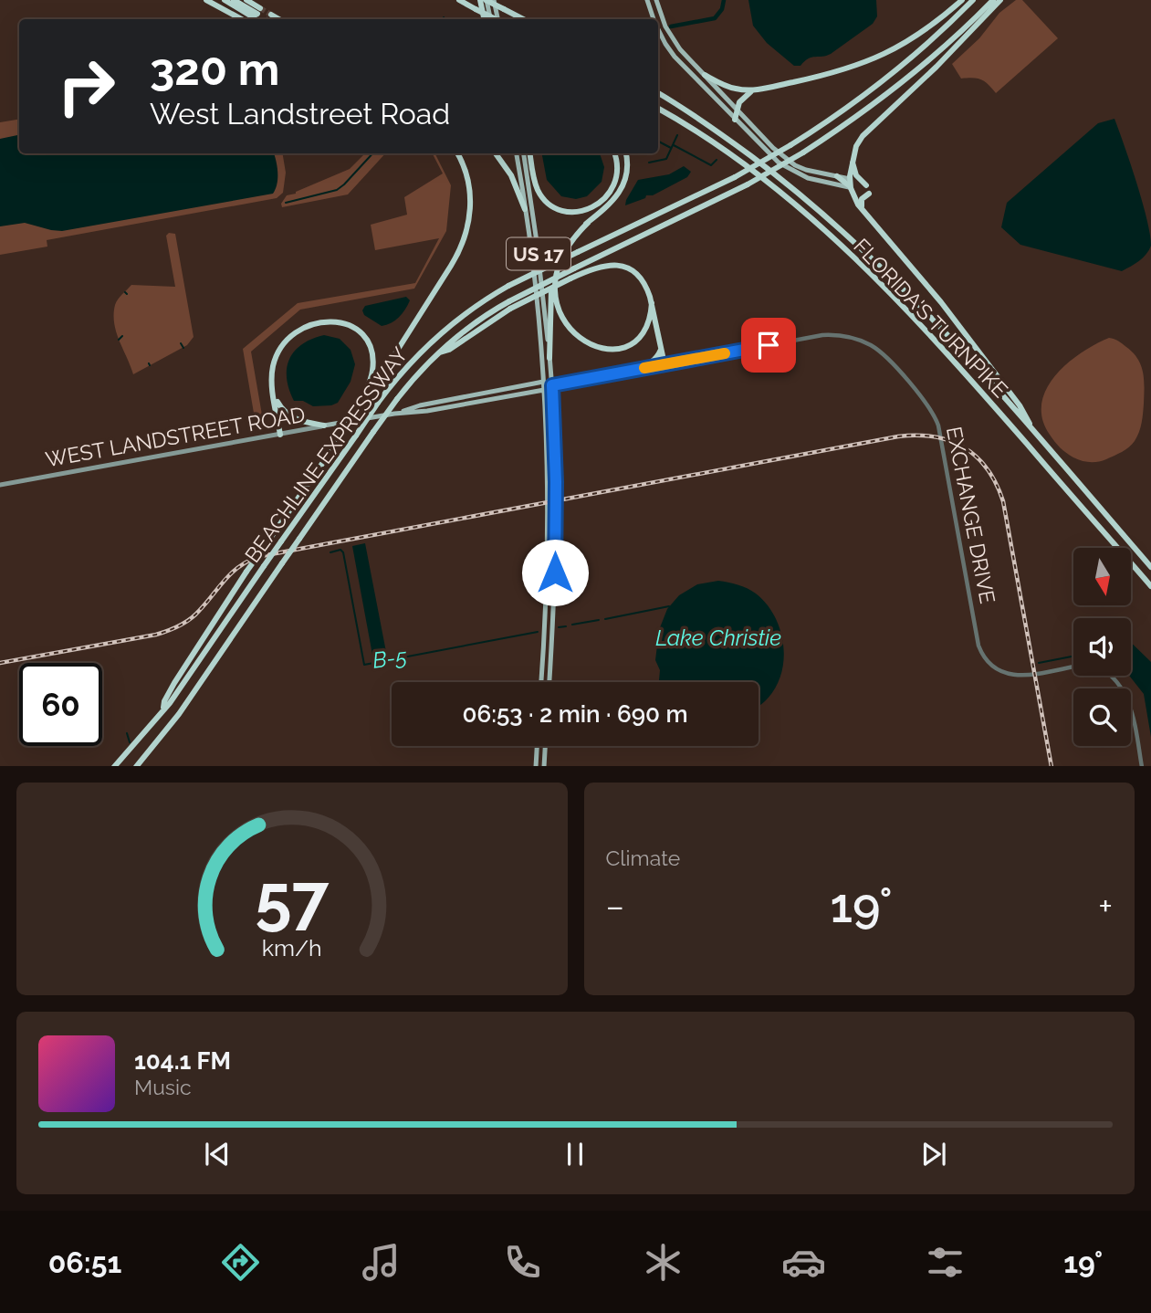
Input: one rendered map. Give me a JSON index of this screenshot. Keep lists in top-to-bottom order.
{
  "streets": {
    "highway": ["FLORIDA'S TURNPIKE", "BEACHLINE EXPRESSWAY"],
    "main road": ["US 17", "WEST LANDSTREET ROAD"],
    "street": ["EXCHANGE DRIVE"]
  },
  "crossings": [
    ["US 17", "WEST LANDSTREET ROAD"],
    ["WEST LANDSTREET ROAD", "EXCHANGE DRIVE"]
  ],
  "water": ["Lake Christie", "B-5"],
  "north": "bottom",
  "page": {
    "turn": ["320 m", "West Landstreet Road"],
    "limit": "60",
    "trip": "06:53 · 2 min · 690 m",
    "tile": "Climate",
    "heat": ["−", "19°", "+"],
    "song": ["104.1 FM", "Music"],
    "tabs": ["06:51", "19°"],
    "gauge": ["57", "km/h"]
  }
}
